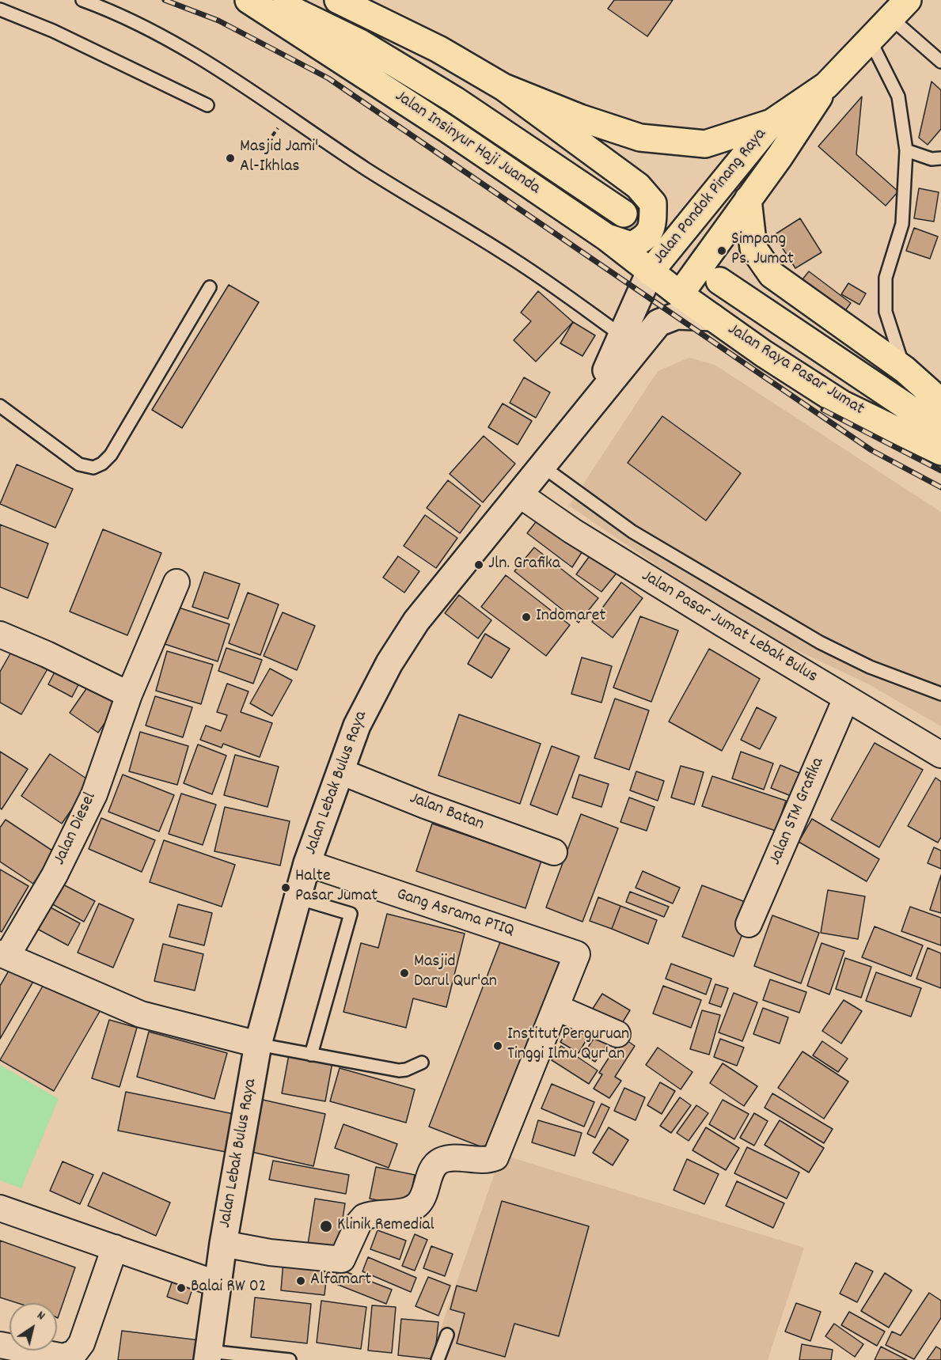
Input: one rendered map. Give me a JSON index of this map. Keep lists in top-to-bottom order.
{
  "streets": {
    "highway": ["Jalan Insinyur Haji Juanda", "Jalan Pondok Pinang Raya", "Jalan Raya Pasar Jumat"],
    "main road": ["Jalan Lebak Bulus Raya"],
    "street": [
      "Jalan Pasar Jumat Lebak Bulus",
      "Jalan STM Grafika",
      "Jalan Batan",
      "Jalan Diesel",
      "Gang Asrama PTIQ"
    ]
  },
  "crossings": [
    ["Jalan Insinyur Haji Juanda", "Jalan Pondok Pinang Raya"],
    ["Jalan Insinyur Haji Juanda", "Jalan Raya Pasar Jumat"],
    ["Jalan Insinyur Haji Juanda", "Jalan Lebak Bulus Raya"],
    ["Jalan Pondok Pinang Raya", "Jalan Raya Pasar Jumat"],
    ["Jalan Pondok Pinang Raya", "Jalan Lebak Bulus Raya"],
    ["Jalan Raya Pasar Jumat", "Jalan Lebak Bulus Raya"],
    ["Jalan Pasar Jumat Lebak Bulus", "Jalan Lebak Bulus Raya"],
    ["Jalan Pasar Jumat Lebak Bulus", "Jalan STM Grafika"],
    ["Jalan Lebak Bulus Raya", "Jalan Batan"],
    ["Jalan Lebak Bulus Raya", "Jalan Diesel"],
    ["Jalan Lebak Bulus Raya", "Gang Asrama PTIQ"]
  ],
  "places": [
    "Masjid Jami' Al-Ikhlas",
    "Simpang Ps. Jumat",
    "Jln. Grafika",
    "Indomaret",
    "Halte Pasar Jumat",
    "Masjid Darul Qur'an",
    "Institut Perguruan Tinggi Ilmu Qur'an",
    "Klinik Remedial",
    "Alfamart",
    "Balai RW 02"
  ],
  "north": "top right"
}
